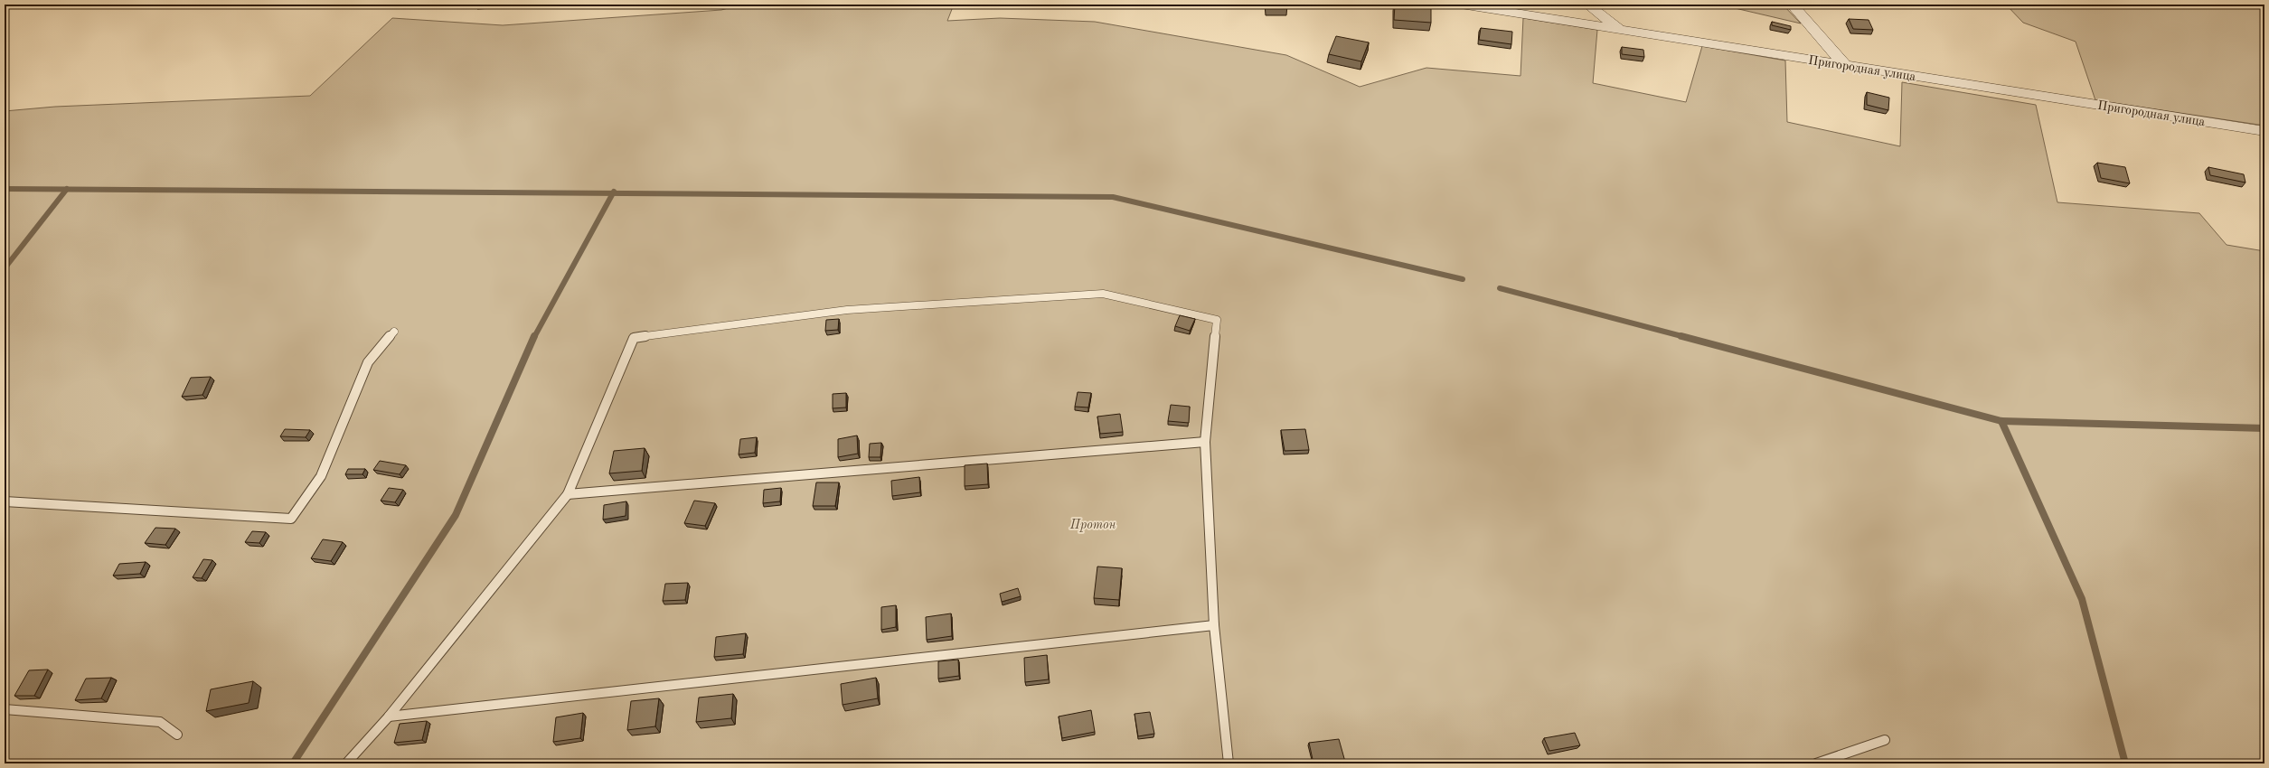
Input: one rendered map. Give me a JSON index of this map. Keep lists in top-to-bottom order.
{
  "streets": {
    "street": ["Пригородная улица"]
  },
  "parks": ["Протон"]
}
